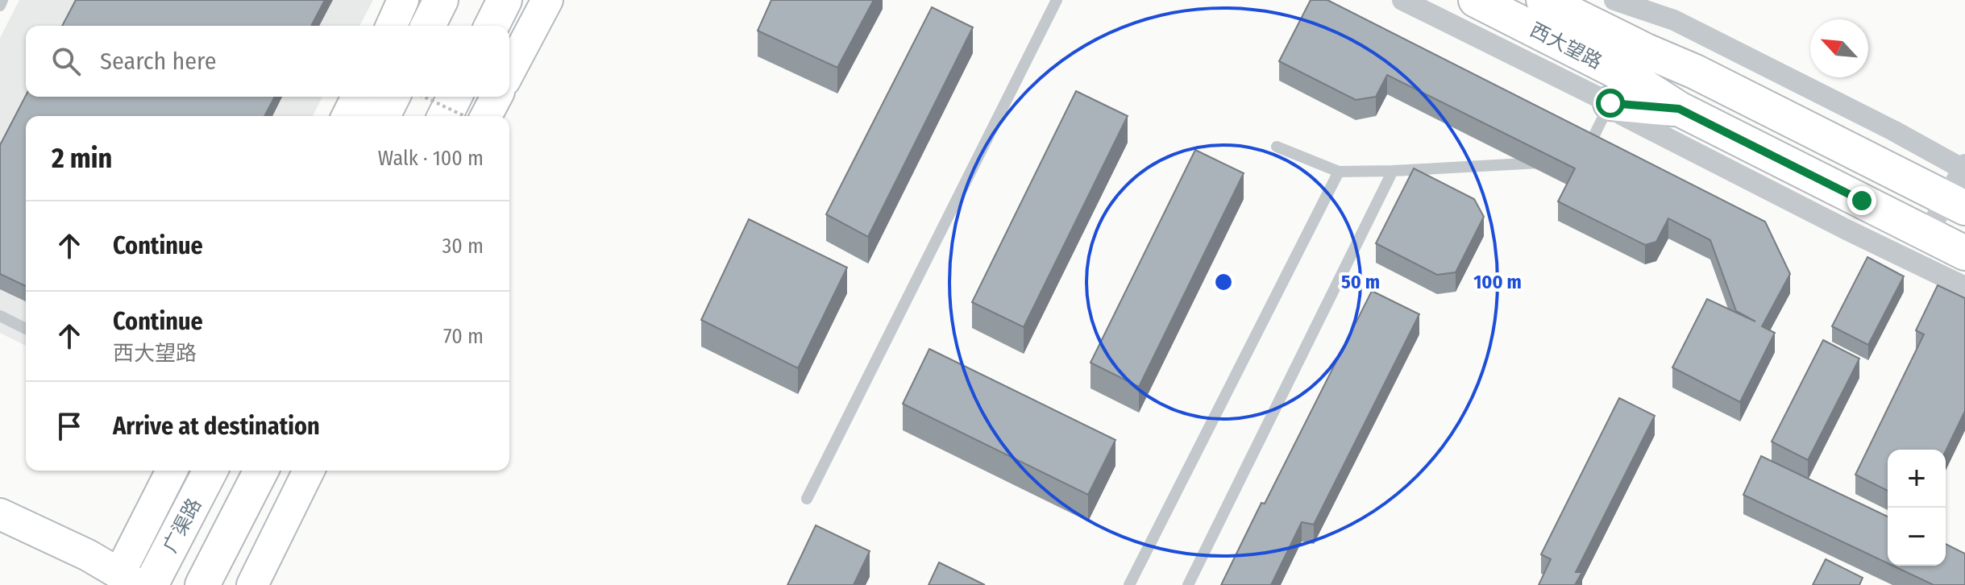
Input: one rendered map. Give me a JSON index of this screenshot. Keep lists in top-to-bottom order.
{
  "streets": {
    "main road": ["西大望路", "广渠路"]
  },
  "north": "top left",
  "page": {
    "search": "Search here",
    "heading": ["2 min", "Walk · 100 m"],
    "list": [
      ["Continue", "30 m"],
      ["Continue", "西大望路", "70 m"],
      "Arrive at destination"
    ],
    "map_buttons": ["+", "−"]
  },
  "rings": ["50 m", "100 m"]
}
